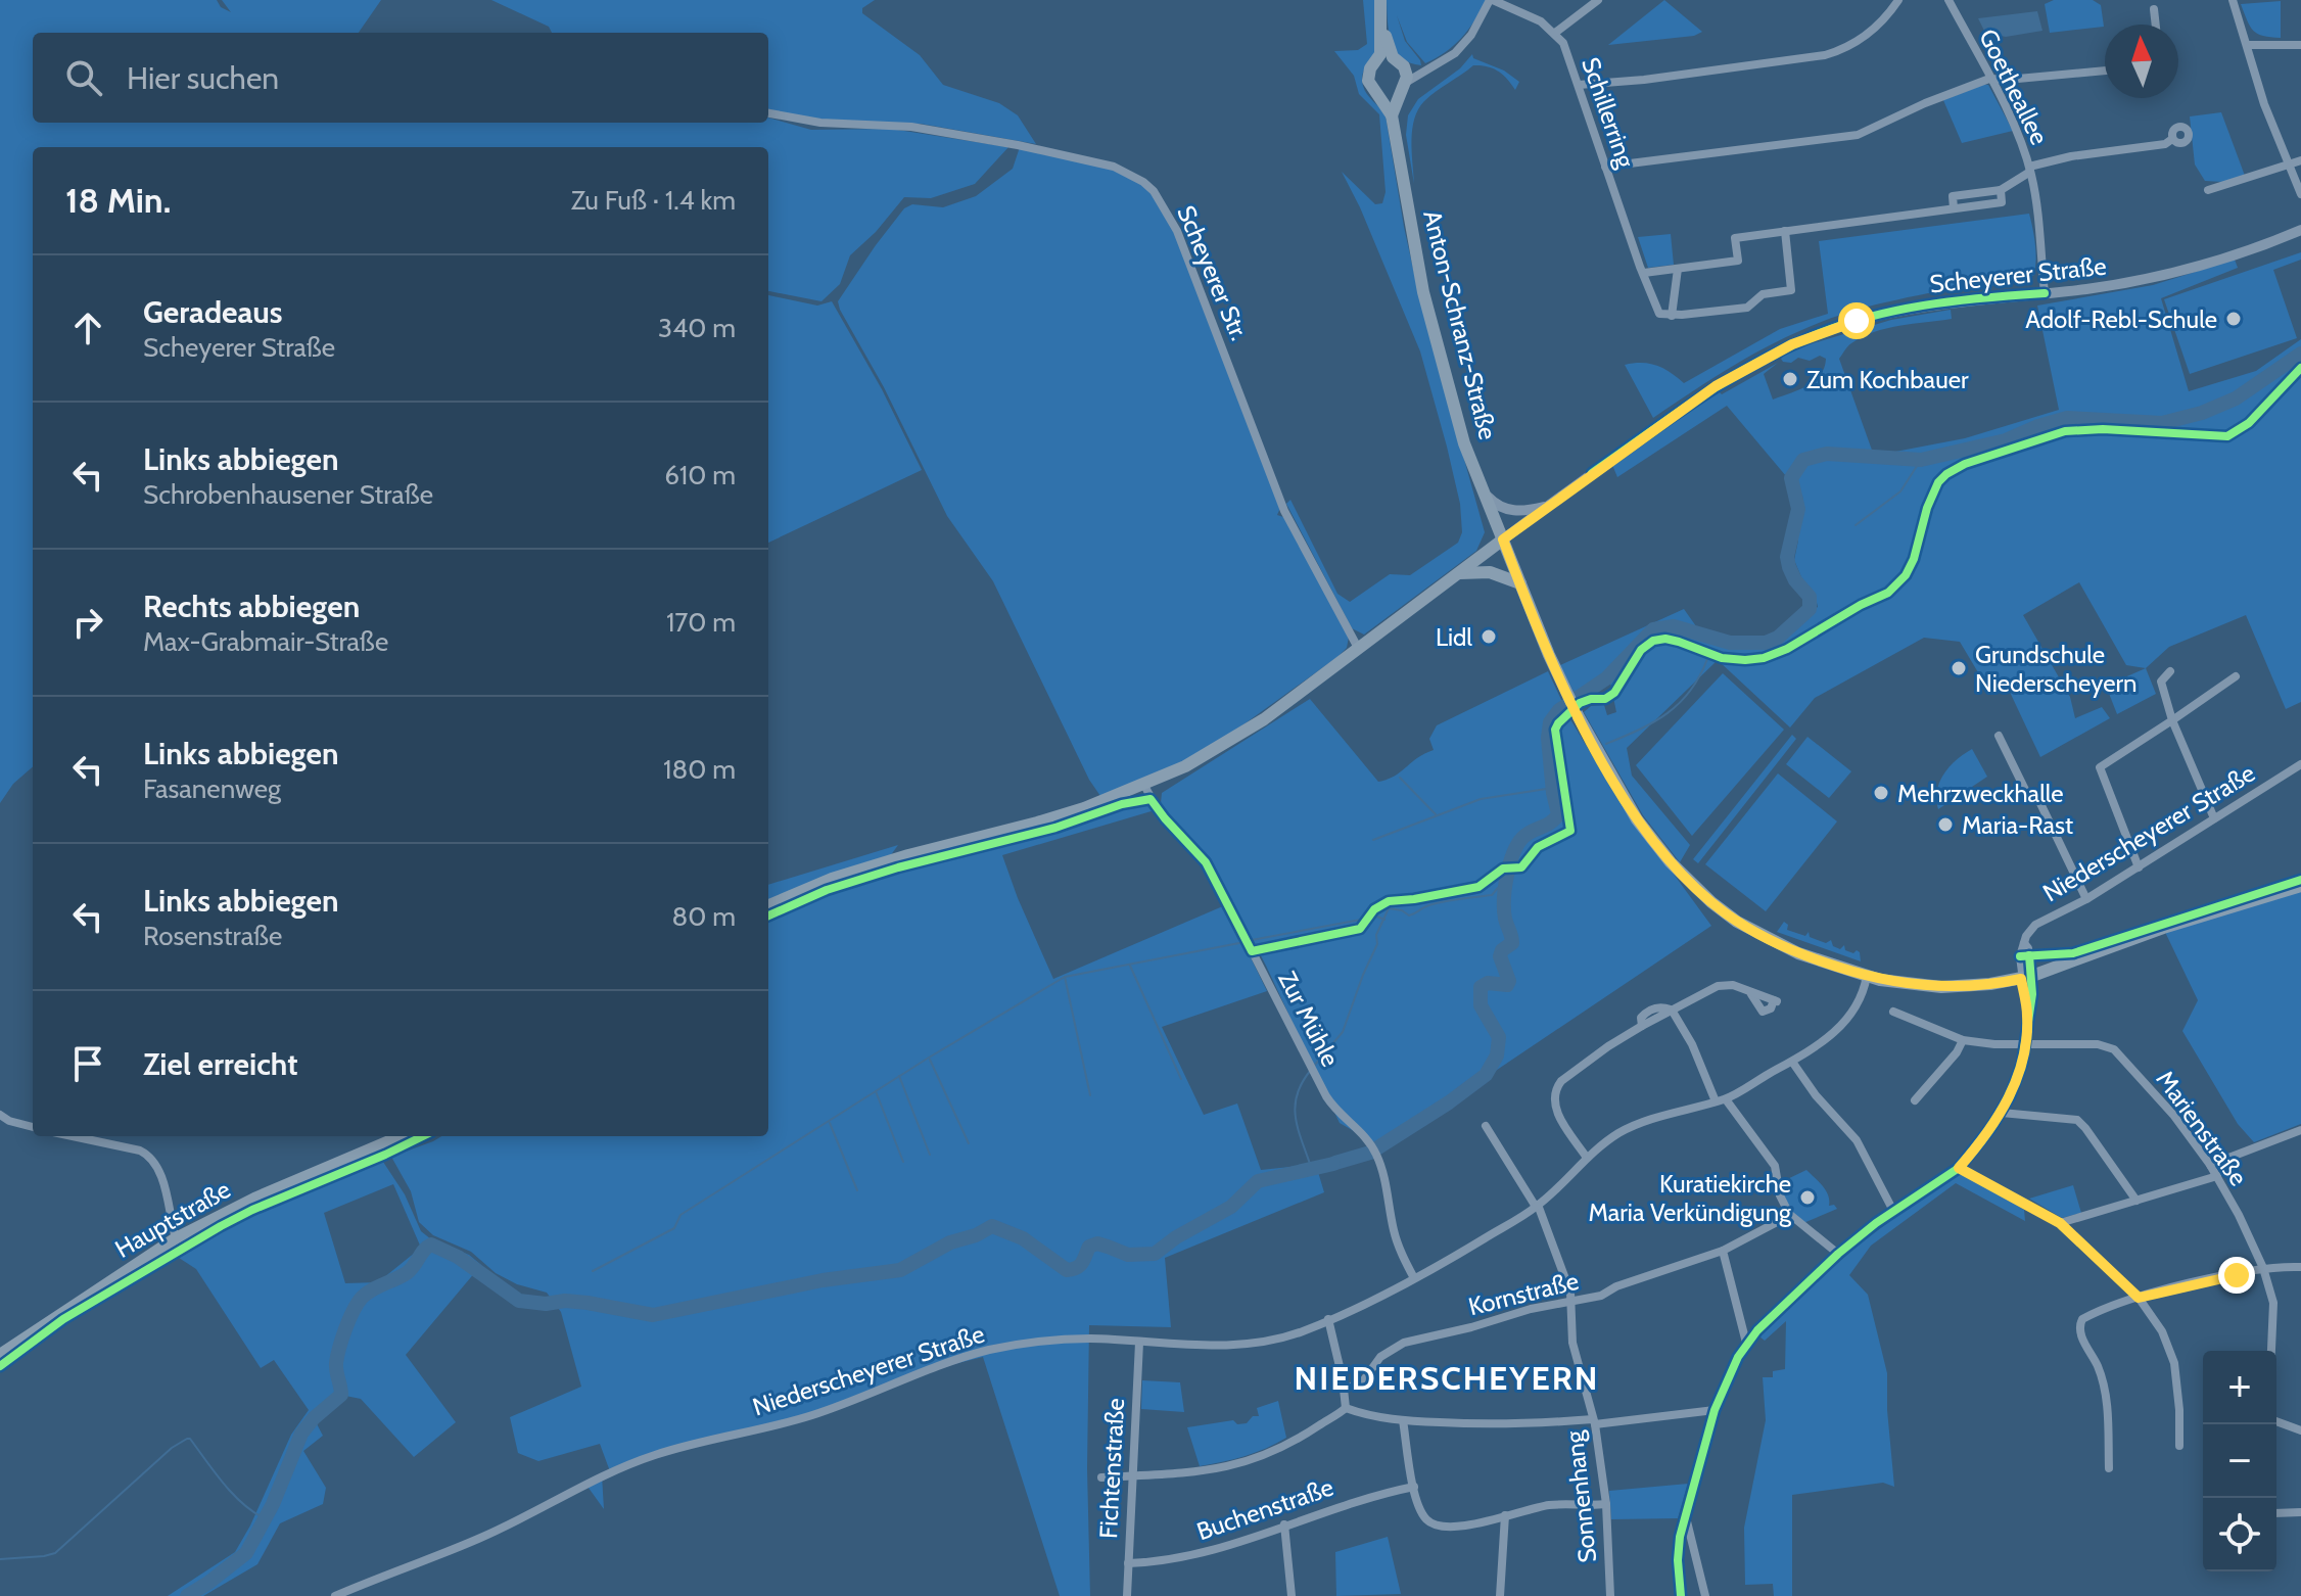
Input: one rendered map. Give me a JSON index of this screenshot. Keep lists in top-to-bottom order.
{
  "streets": {
    "main road": ["Anton-Schranz-Straße", "Hauptstraße"],
    "street": [
      "Goetheallee",
      "Schillerring",
      "Scheyerer Str.",
      "Scheyerer Straße",
      "Niederscheyerer Straße",
      "Zur Mühle",
      "Marienstraße",
      "Kornstraße",
      "Fichtenstraße",
      "Sonnenhang",
      "Buchenstraße"
    ]
  },
  "crossings": [
    ["Goetheallee", "Scheyerer Straße"],
    ["Scheyerer Straße", "Anton-Schranz-Straße"],
    ["Anton-Schranz-Straße", "Niederscheyerer Straße"],
    ["Niederscheyerer Straße", "Zur Mühle"],
    ["Niederscheyerer Straße", "Marienstraße"],
    ["Niederscheyerer Straße", "Fichtenstraße"],
    ["Niederscheyerer Straße", "Sonnenhang"],
    ["Kornstraße", "Sonnenhang"],
    ["Fichtenstraße", "Buchenstraße"]
  ],
  "districts": ["NIEDERSCHEYERN"],
  "places": [
    "Adolf-Rebl-Schule",
    "Zum Kochbauer",
    "Lidl",
    "Grundschule Niederscheyern",
    "Mehrzweckhalle",
    "Maria-Rast",
    "Kuratiekirche Maria Verkündigung"
  ],
  "north": "top",
  "page": {
    "search": "Hier suchen",
    "heading": ["18 Min.", "Zu Fuß · 1.4 km"],
    "list": [
      ["Geradeaus", "Scheyerer Straße", "340 m"],
      ["Links abbiegen", "Schrobenhausener Straße", "610 m"],
      ["Rechts abbiegen", "Max-Grabmair-Straße", "170 m"],
      ["Links abbiegen", "Fasanenweg", "180 m"],
      ["Links abbiegen", "Rosenstraße", "80 m"],
      "Ziel erreicht"
    ],
    "map_buttons": ["+", "−"]
  }
}
